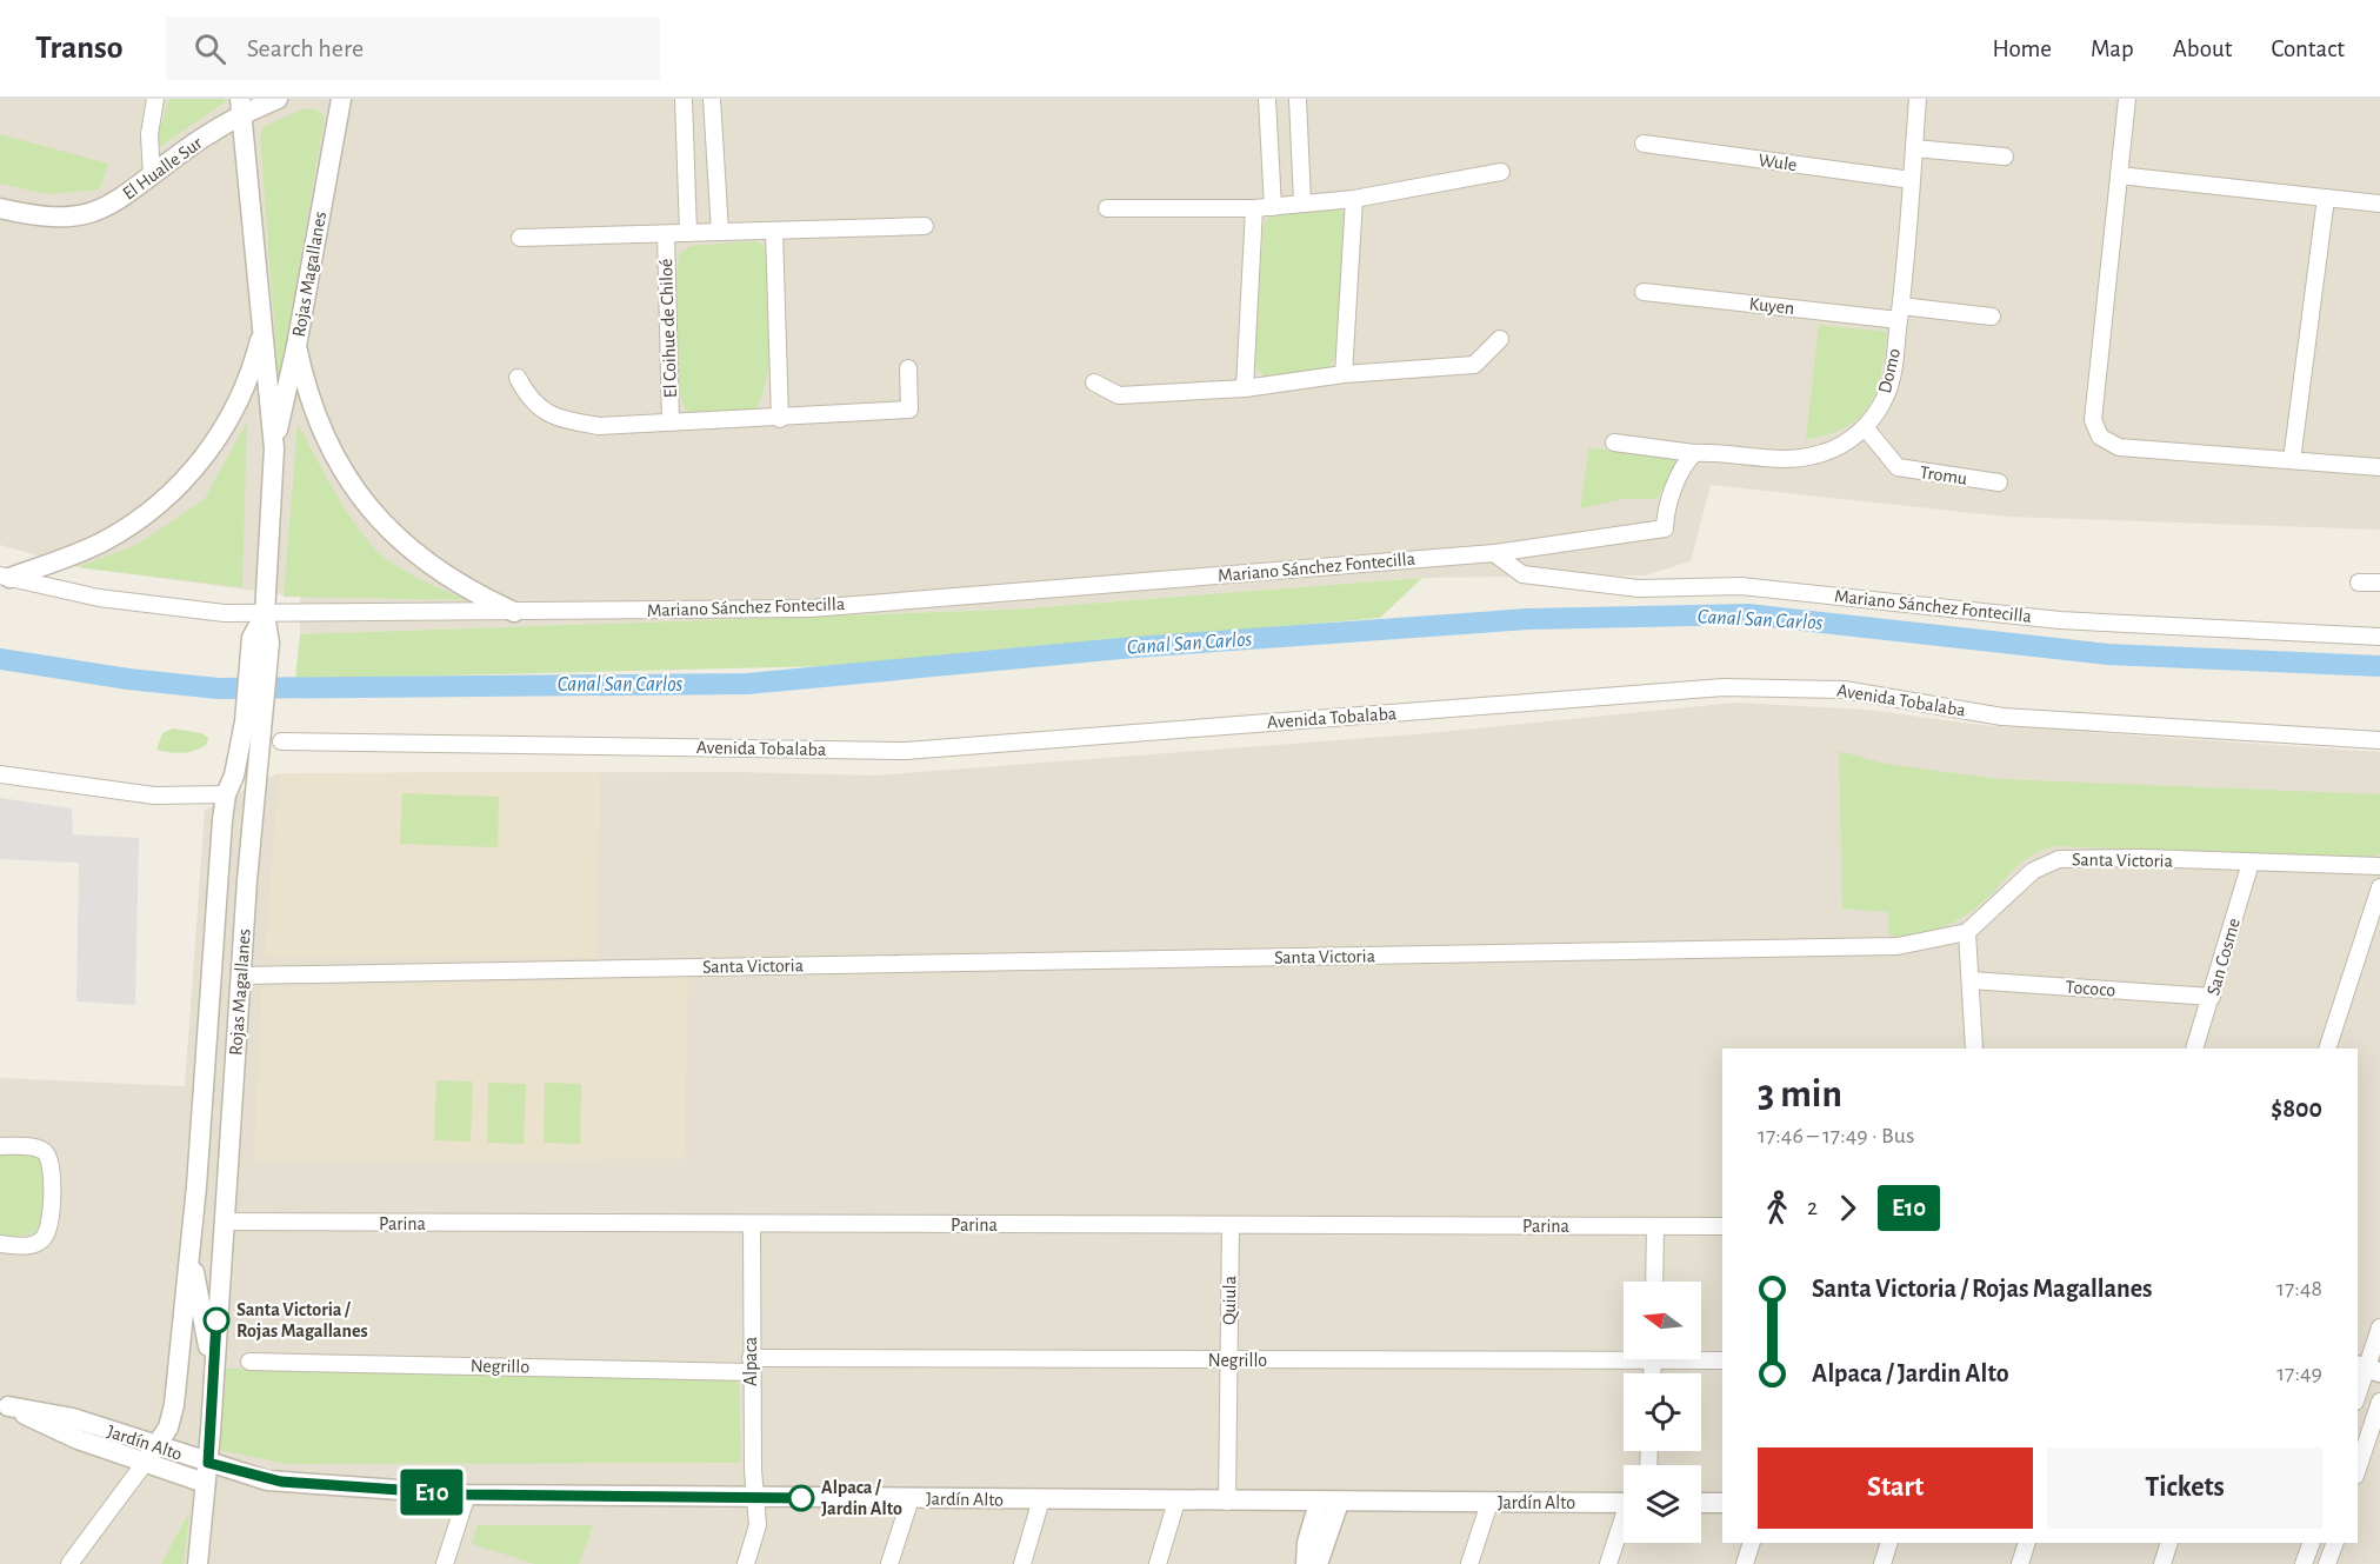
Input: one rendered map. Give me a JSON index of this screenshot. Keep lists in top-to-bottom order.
{
  "streets": {
    "street": [
      "Wule",
      "El Hualle Sur",
      "Rojas Magallanes",
      "Kuyen",
      "El Coihue de Chiloé",
      "Domo",
      "Tromu",
      "Mariano Sánchez Fontecilla",
      "Avenida Tobalaba",
      "Santa Victoria",
      "San Cosme",
      "Tococo",
      "Parina",
      "Quiula",
      "Negrillo",
      "Alpaca",
      "Jardín Alto"
    ]
  },
  "crossings": [
    ["Wule", "Domo"],
    ["El Hualle Sur", "Rojas Magallanes"],
    ["Rojas Magallanes", "Mariano Sánchez Fontecilla"],
    ["Rojas Magallanes", "Santa Victoria"],
    ["Rojas Magallanes", "Parina"],
    ["Rojas Magallanes", "Jardín Alto"],
    ["Kuyen", "Domo"],
    ["Domo", "Tromu"],
    ["Domo", "Mariano Sánchez Fontecilla"],
    ["Santa Victoria", "San Cosme"],
    ["San Cosme", "Tococo"],
    ["Parina", "Quiula"],
    ["Parina", "Alpaca"],
    ["Quiula", "Negrillo"],
    ["Quiula", "Jardín Alto"],
    ["Negrillo", "Alpaca"],
    ["Alpaca", "Jardín Alto"]
  ],
  "water": ["Canal San Carlos"],
  "places": ["Santa Victoria / Rojas Magallanes", "Alpaca / Jardin Alto"],
  "lines": ["bus line E10"],
  "north": "left",
  "page": {
    "header": "Transo",
    "search": "Search here",
    "nav": [
      "Home",
      "Map",
      "About",
      "Contact"
    ],
    "on_map": "E10",
    "heading": ["3 min", "17:46 – 17:49 · Bus", "$800"],
    "legs": ["2", "E10"],
    "list": [
      {
        "name": "Santa Victoria / Rojas Magallanes",
        "value": "17:48"
      },
      {
        "name": "Alpaca / Jardin Alto",
        "value": "17:49"
      }
    ],
    "buttons": ["Start", "Tickets"]
  }
}
